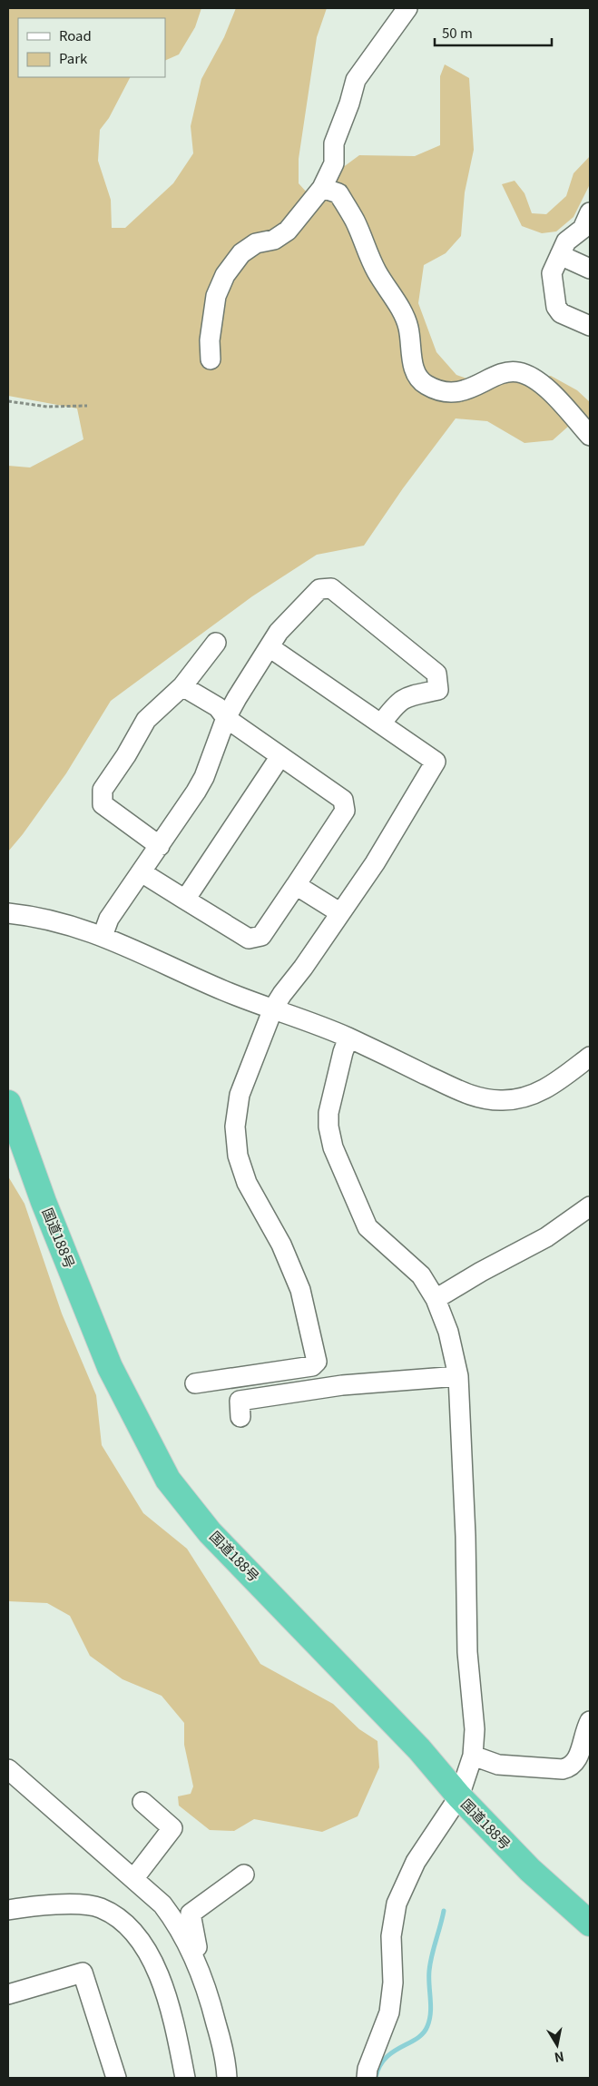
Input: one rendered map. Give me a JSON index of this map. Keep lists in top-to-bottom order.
{
  "streets": {
    "highway": ["国道188号"]
  },
  "legend": ["Road", "Park"],
  "scale_bar": "50 m",
  "north": "bottom"
}
